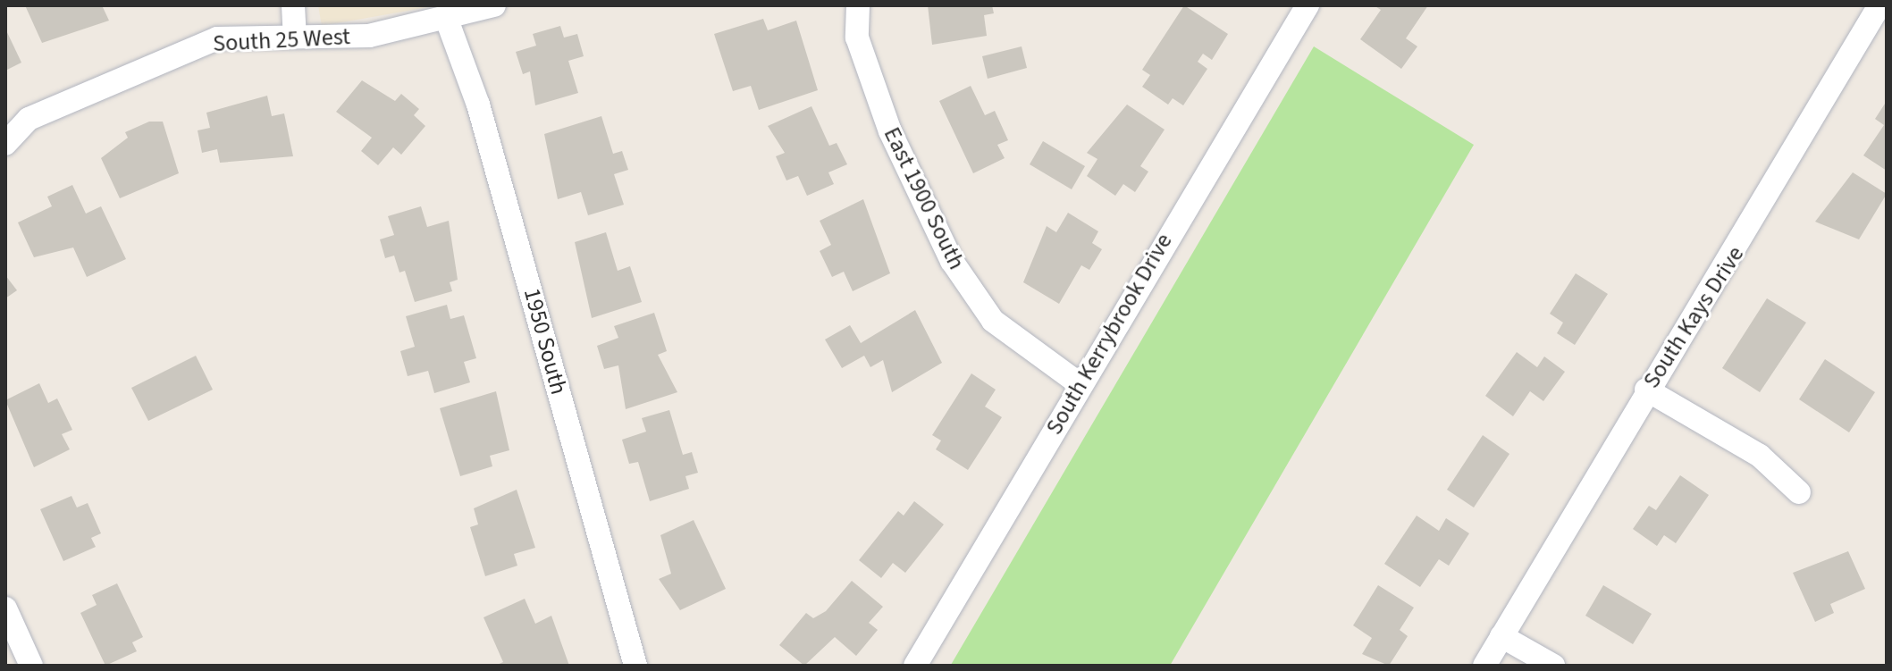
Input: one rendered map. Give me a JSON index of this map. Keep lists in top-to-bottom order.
{
  "streets": {
    "street": [
      "South 25 West",
      "East 1900 South",
      "South Kays Drive",
      "South Kerrybrook Drive",
      "1950 South"
    ]
  },
  "crossings": [
    ["South 25 West", "1950 South"],
    ["East 1900 South", "South Kerrybrook Drive"]
  ]
}
